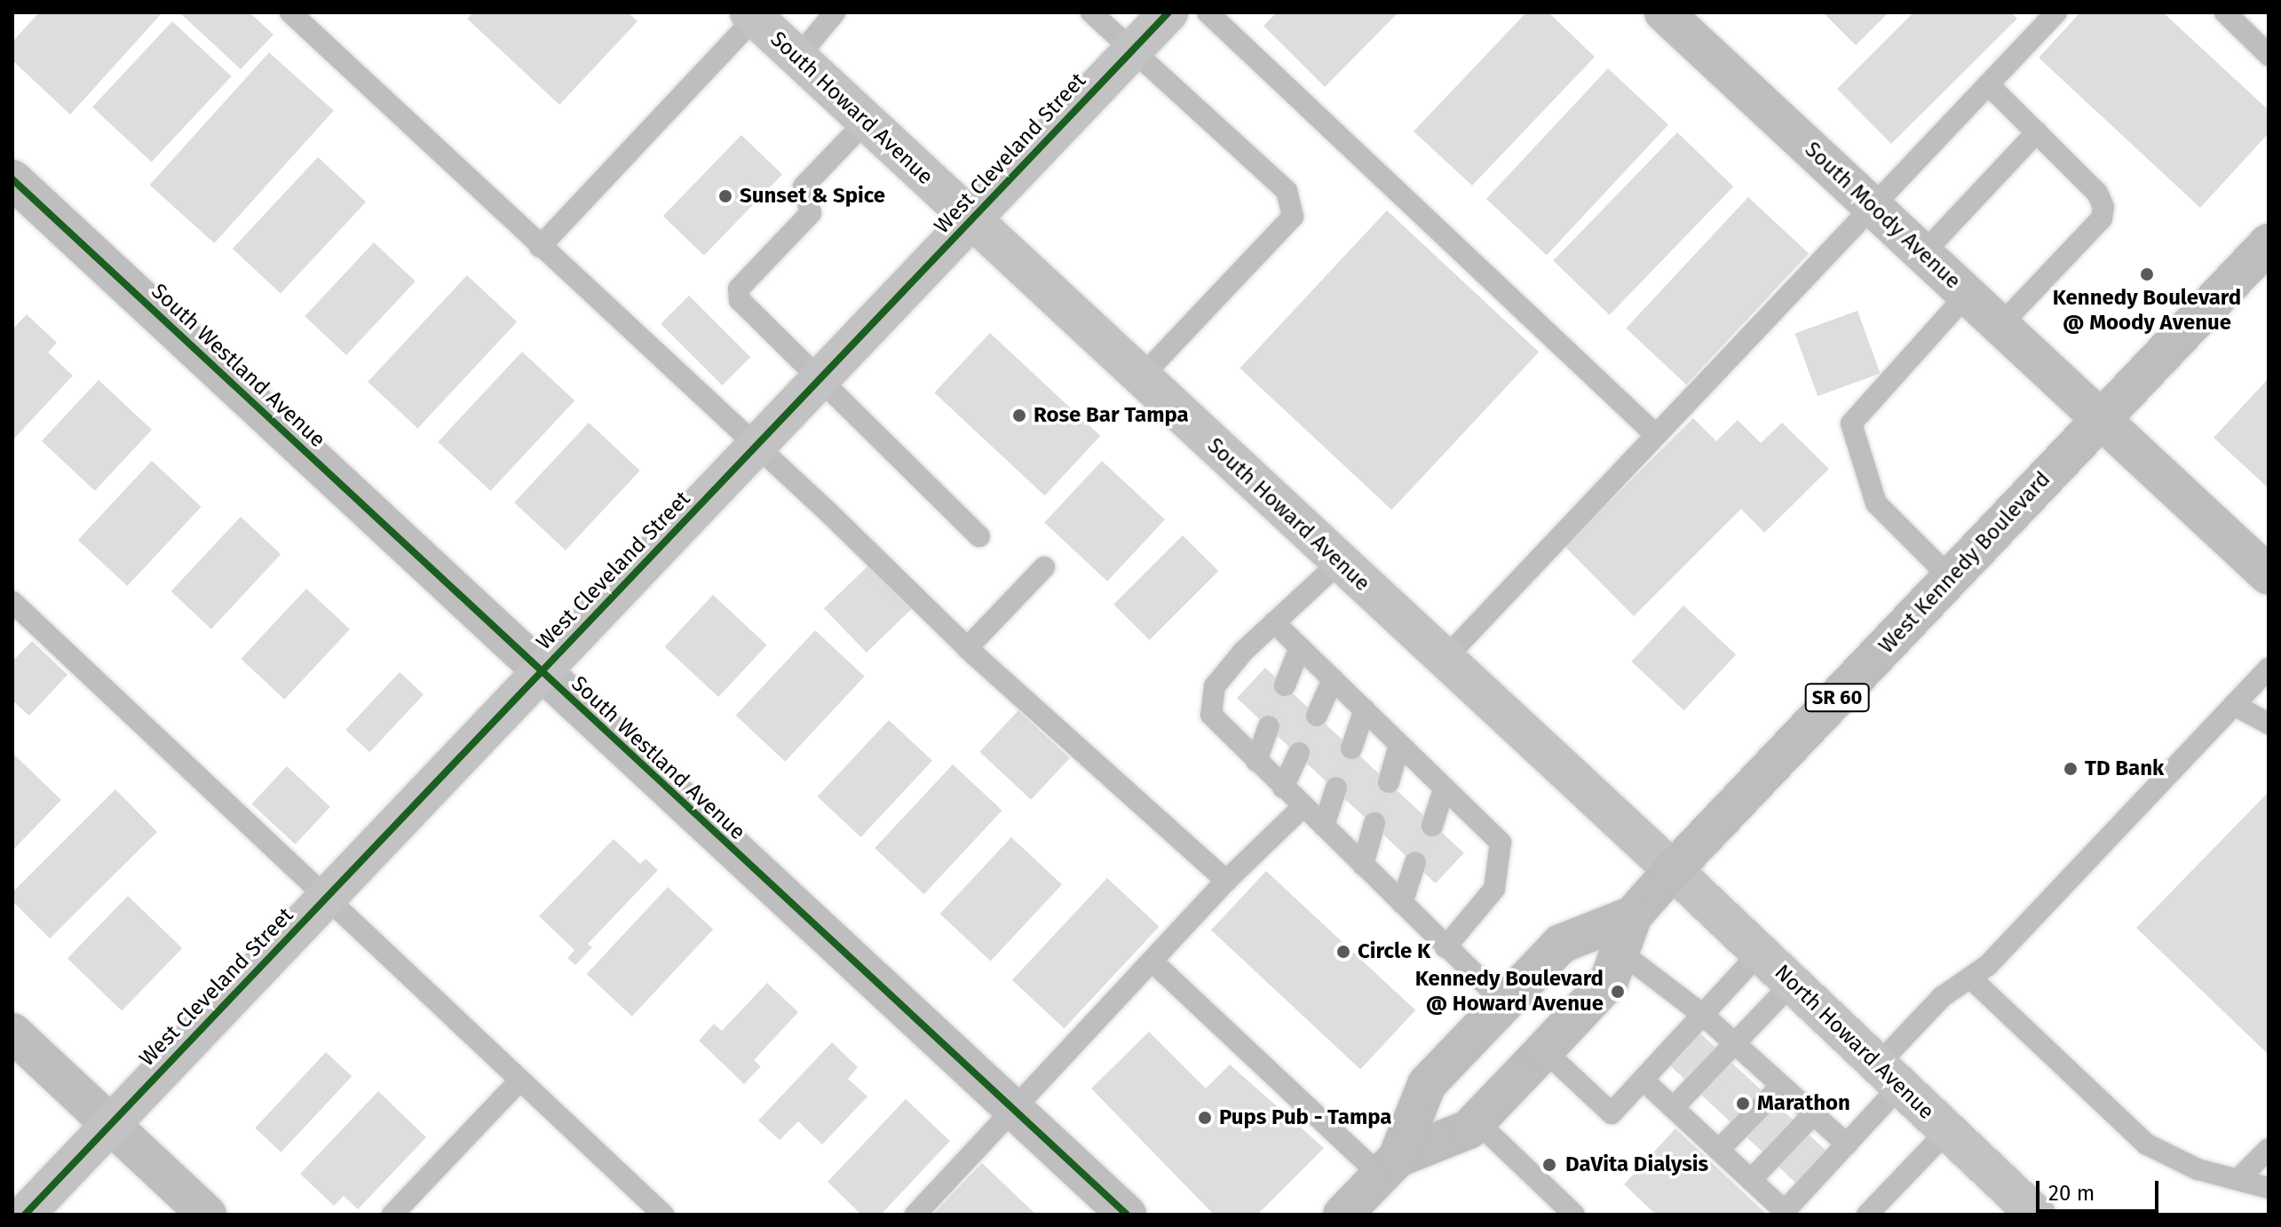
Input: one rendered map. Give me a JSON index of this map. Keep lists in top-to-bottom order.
{
  "streets": {
    "main road": [
      "South Howard Avenue",
      "West Cleveland Street",
      "West Kennedy Boulevard",
      "SR 60",
      "North Howard Avenue"
    ],
    "street": ["South Moody Avenue", "South Westland Avenue"]
  },
  "crossings": [
    ["South Howard Avenue", "West Cleveland Street"],
    ["South Howard Avenue", "West Kennedy Boulevard"],
    ["South Howard Avenue", "North Howard Avenue"],
    ["West Cleveland Street", "South Westland Avenue"],
    ["South Moody Avenue", "West Kennedy Boulevard"],
    ["West Kennedy Boulevard", "North Howard Avenue"]
  ],
  "places": [
    "Sunset & Spice",
    "Kennedy Boulevard @ Moody Avenue",
    "Rose Bar Tampa",
    "TD Bank",
    "Circle K",
    "Kennedy Boulevard @ Howard Avenue",
    "Marathon",
    "Pups Pub - Tampa",
    "DaVita Dialysis"
  ],
  "scale_bar": "20 m"
}
